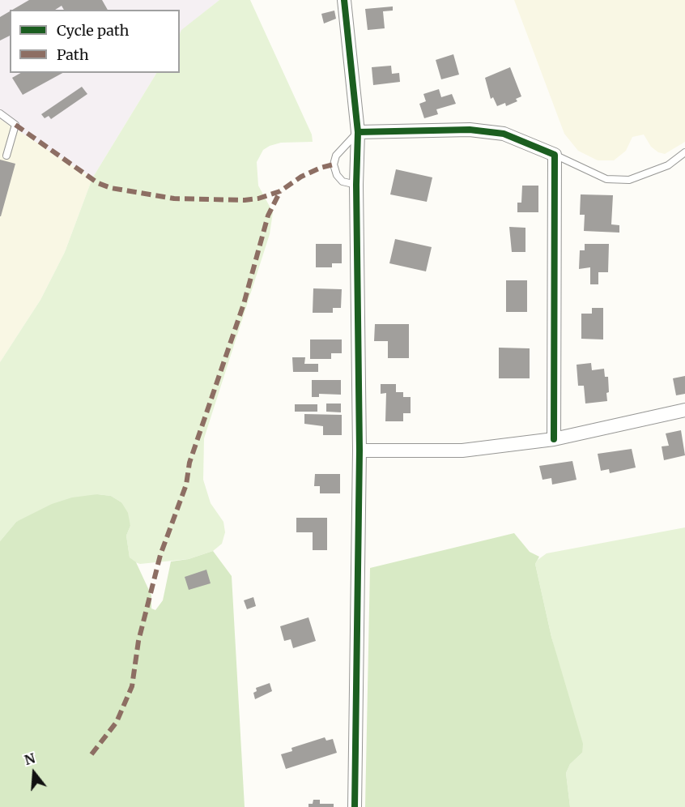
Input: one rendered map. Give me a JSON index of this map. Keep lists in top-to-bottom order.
{
  "legend": ["Cycle path", "Path"],
  "north": "top"
}
